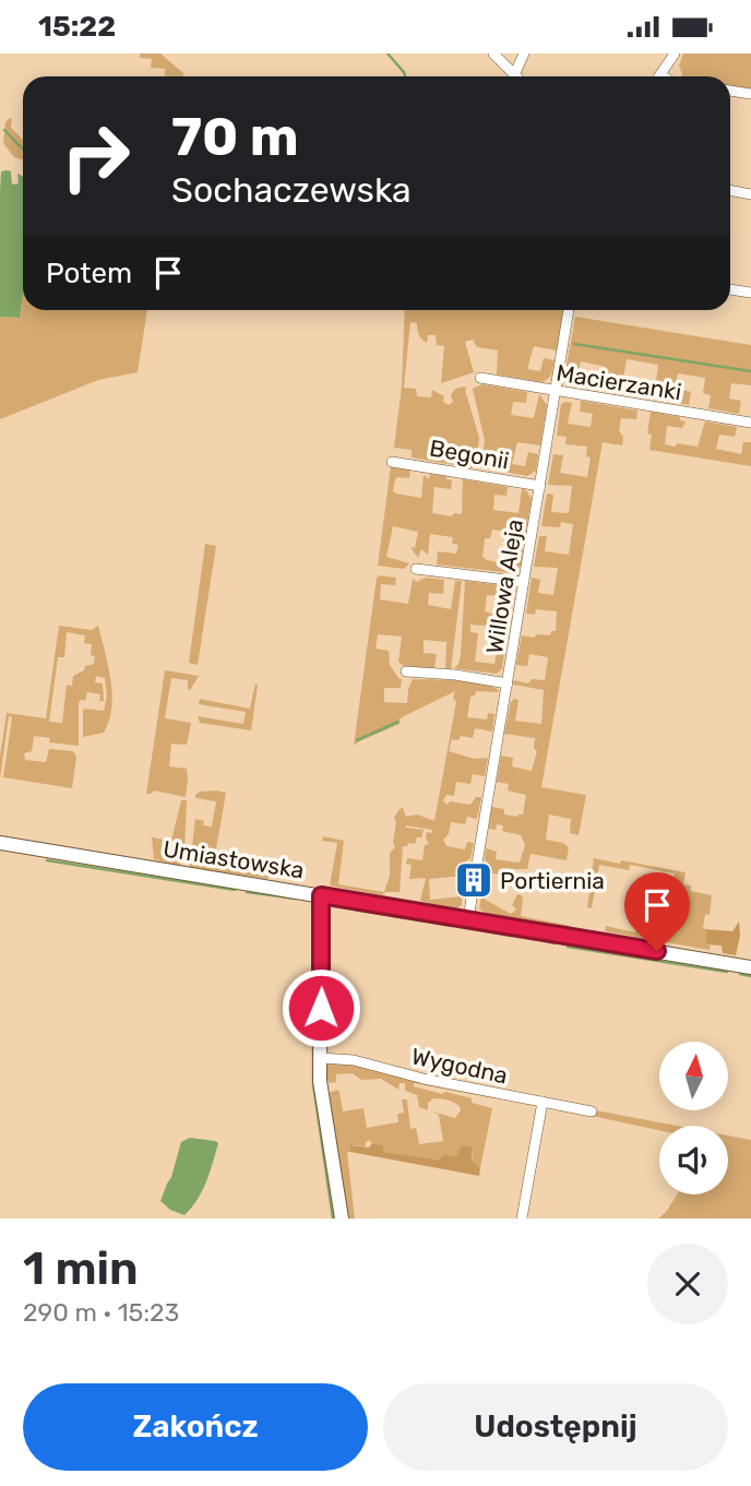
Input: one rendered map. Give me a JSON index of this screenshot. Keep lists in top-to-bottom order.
{
  "streets": {
    "main road": ["Umiastowska"],
    "street": [
      "Macierzanki",
      "Begonii",
      "Willowa Aleja",
      "Wygodna"
    ]
  },
  "crossings": [
    ["Macierzanki", "Willowa Aleja"],
    ["Begonii", "Willowa Aleja"],
    ["Umiastowska", "Wygodna"]
  ],
  "places": {
    "building": ["Portiernia"]
  },
  "north": "top",
  "page": {
    "status": "15:22",
    "turn": ["70 m", "Sochaczewska"],
    "then": "Potem",
    "heading": ["1 min", "290 m · 15:23"],
    "buttons": ["Zakończ", "Udostępnij"]
  }
}
